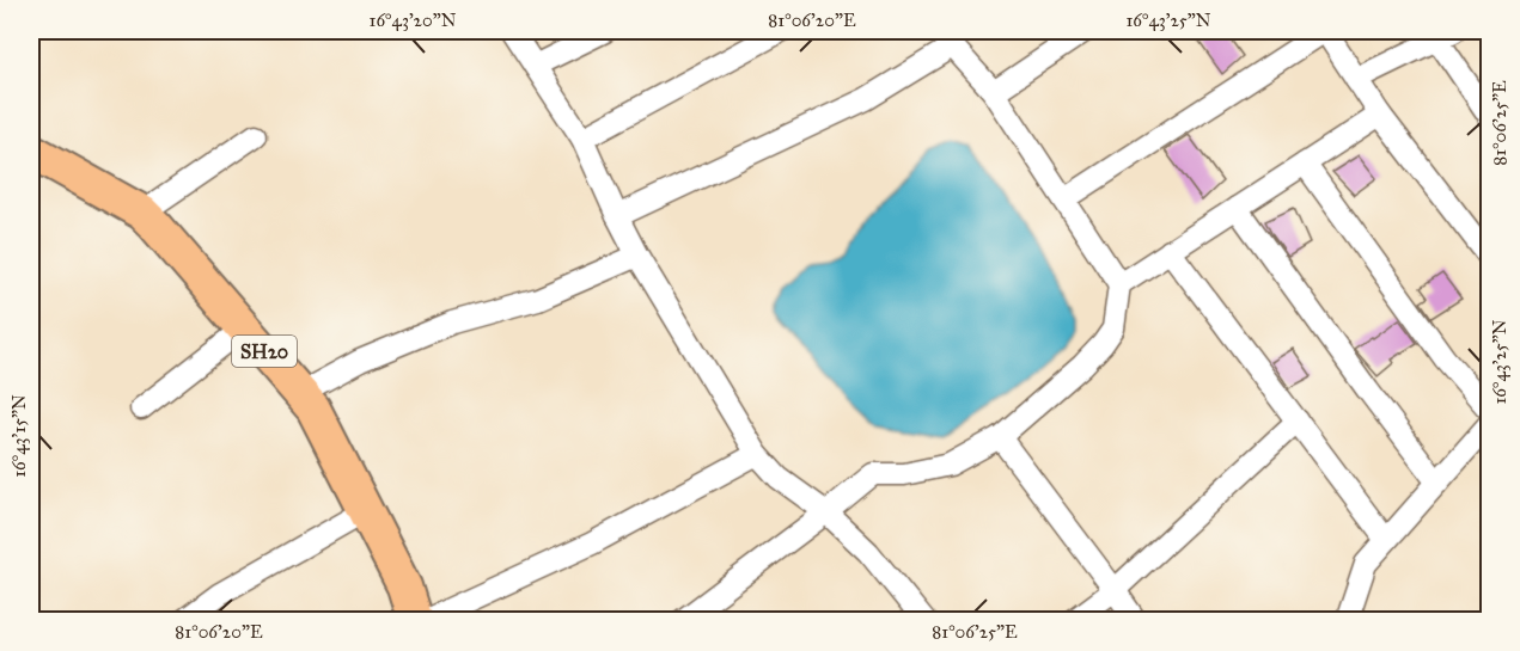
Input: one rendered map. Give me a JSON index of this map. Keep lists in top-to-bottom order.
{
  "streets": {
    "main road": ["SH20"]
  },
  "coordinates": [
    "16°43'20\"N",
    "81°06'20\"E",
    "16°43'25\"N",
    "81°06'25\"E",
    "16°43'15\"N"
  ]
}
